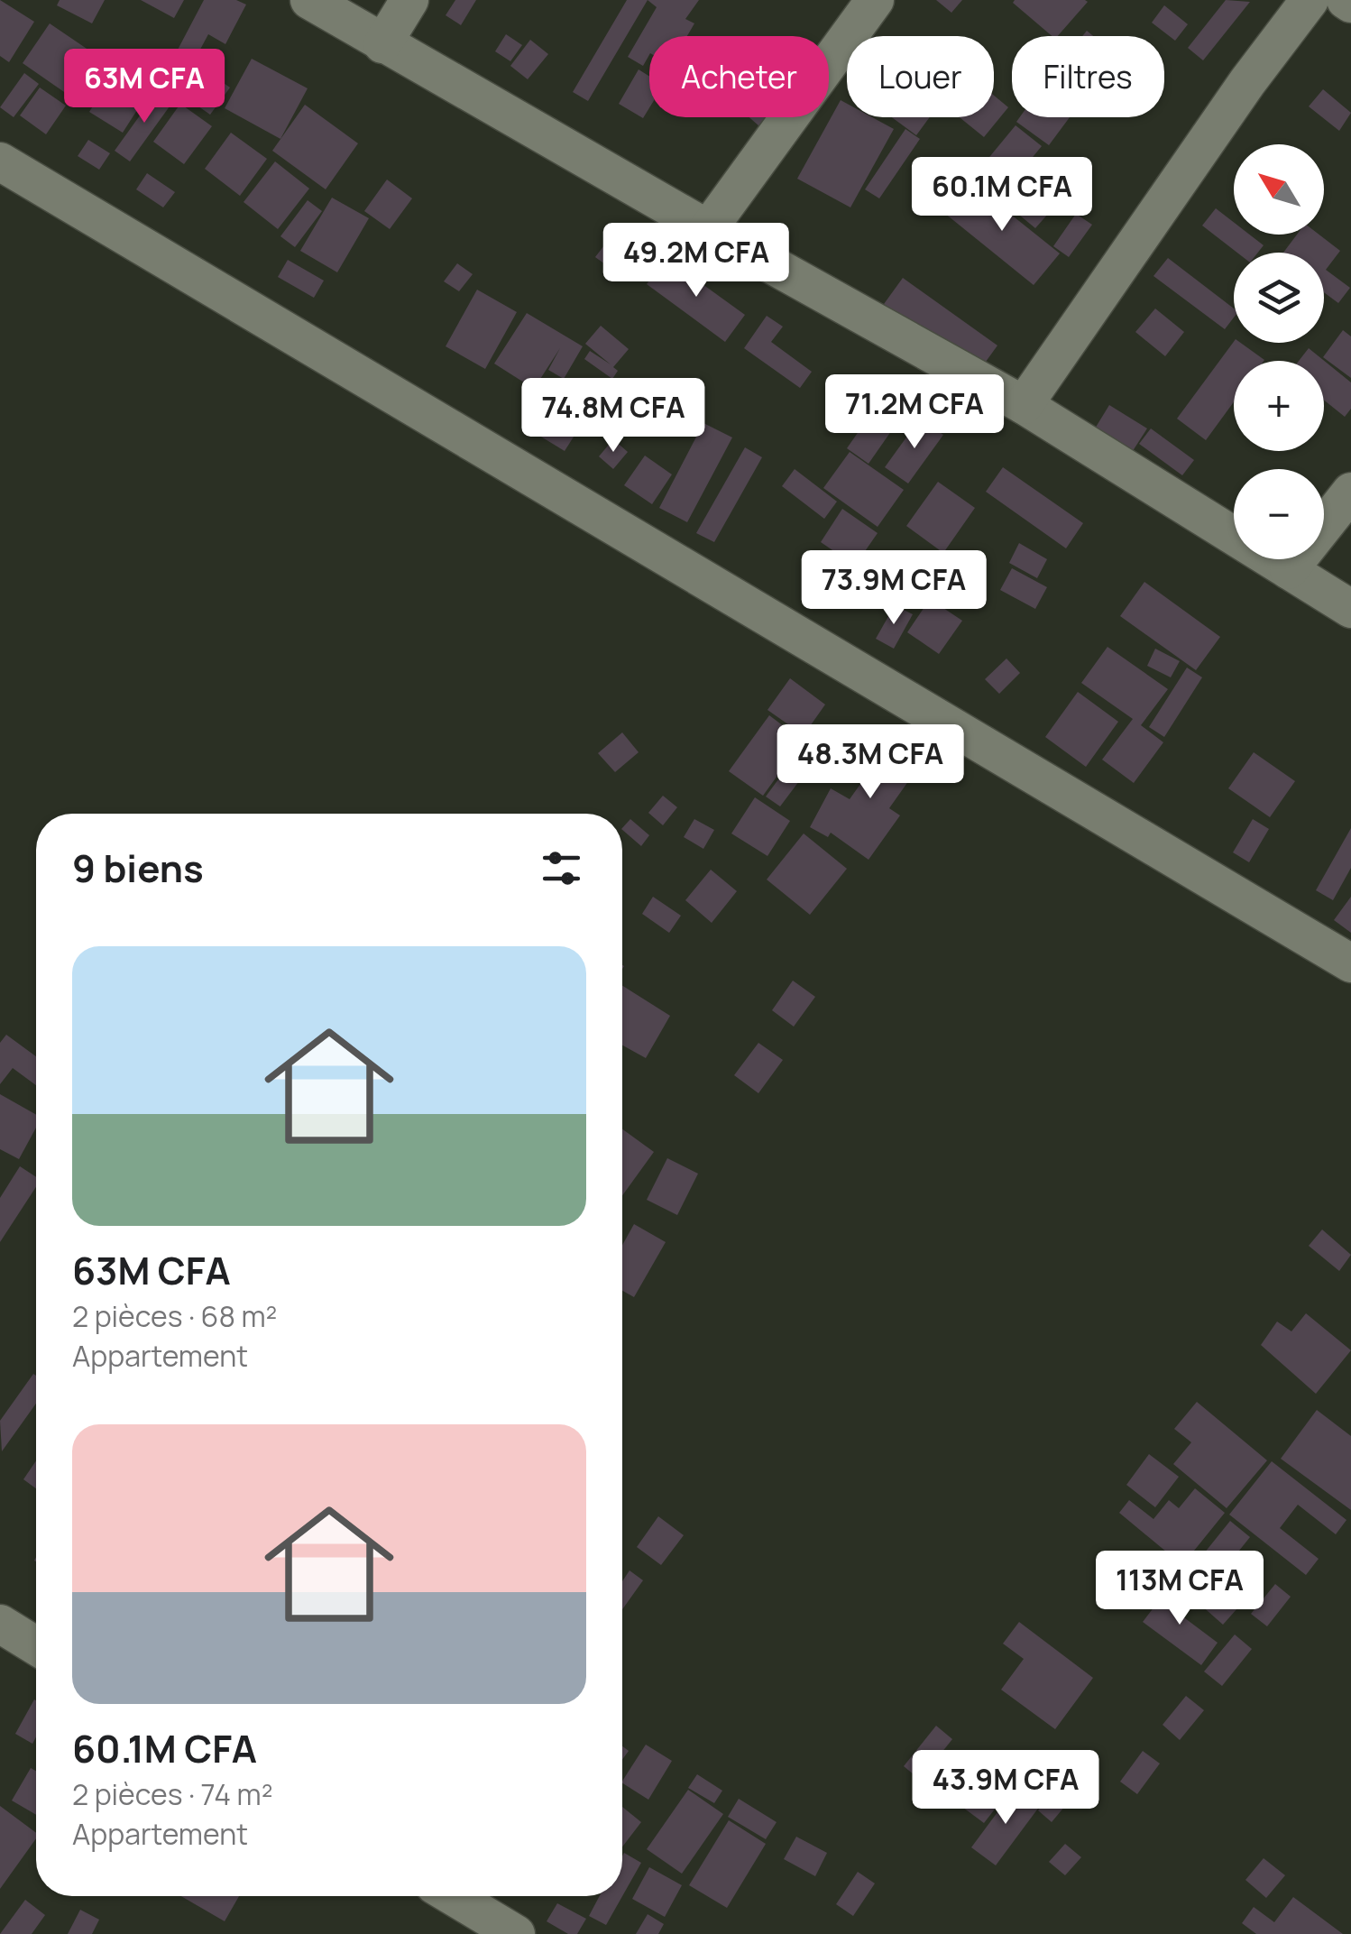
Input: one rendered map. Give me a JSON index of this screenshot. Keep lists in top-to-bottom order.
{
  "north": "top left",
  "page": {
    "chip": ["Acheter", "Louer", "Filtres"],
    "price": [
      "63M CFA",
      "60.1M CFA",
      "49.2M CFA",
      "71.2M CFA",
      "74.8M CFA",
      "73.9M CFA",
      "48.3M CFA",
      "113M CFA",
      "43.9M CFA"
    ],
    "map_buttons": ["+", "−"],
    "heading": "9 biens",
    "list": [
      {
        "name": "63M CFA",
        "note": "2 pièces · 68 m² · Appartement"
      },
      {
        "name": "60.1M CFA",
        "note": "2 pièces · 74 m² · Appartement"
      }
    ]
  }
}
